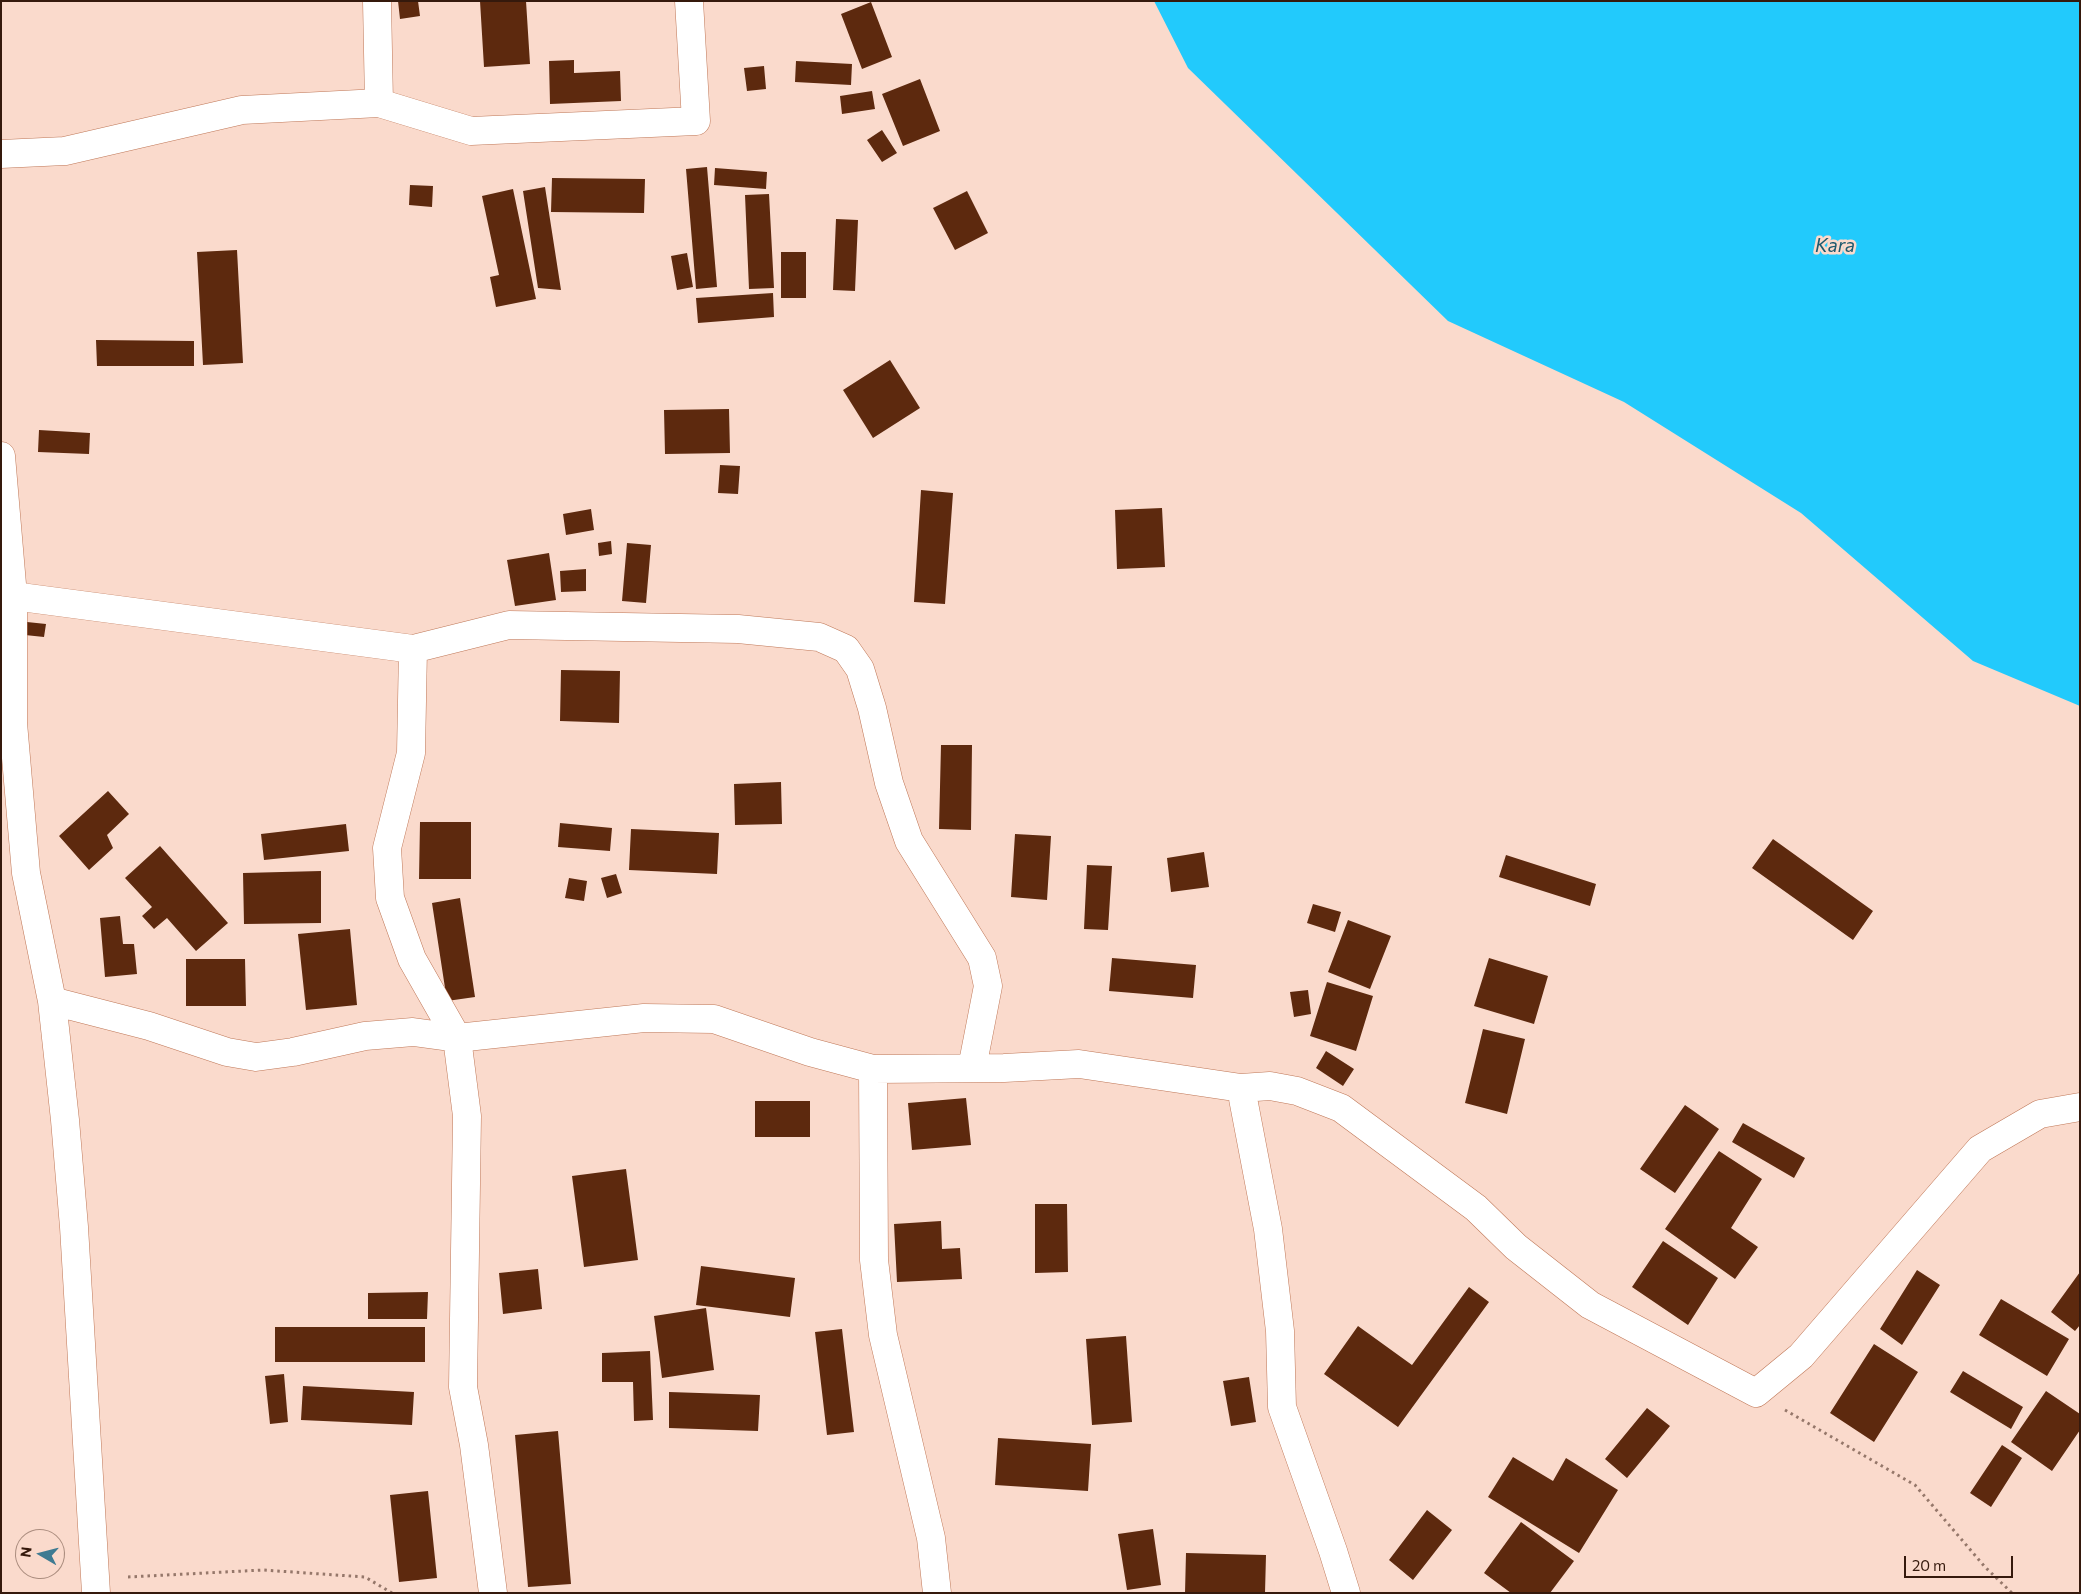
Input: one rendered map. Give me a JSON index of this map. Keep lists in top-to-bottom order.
{
  "water": ["Kara"],
  "scale_bar": "20 m",
  "north": "left"
}
